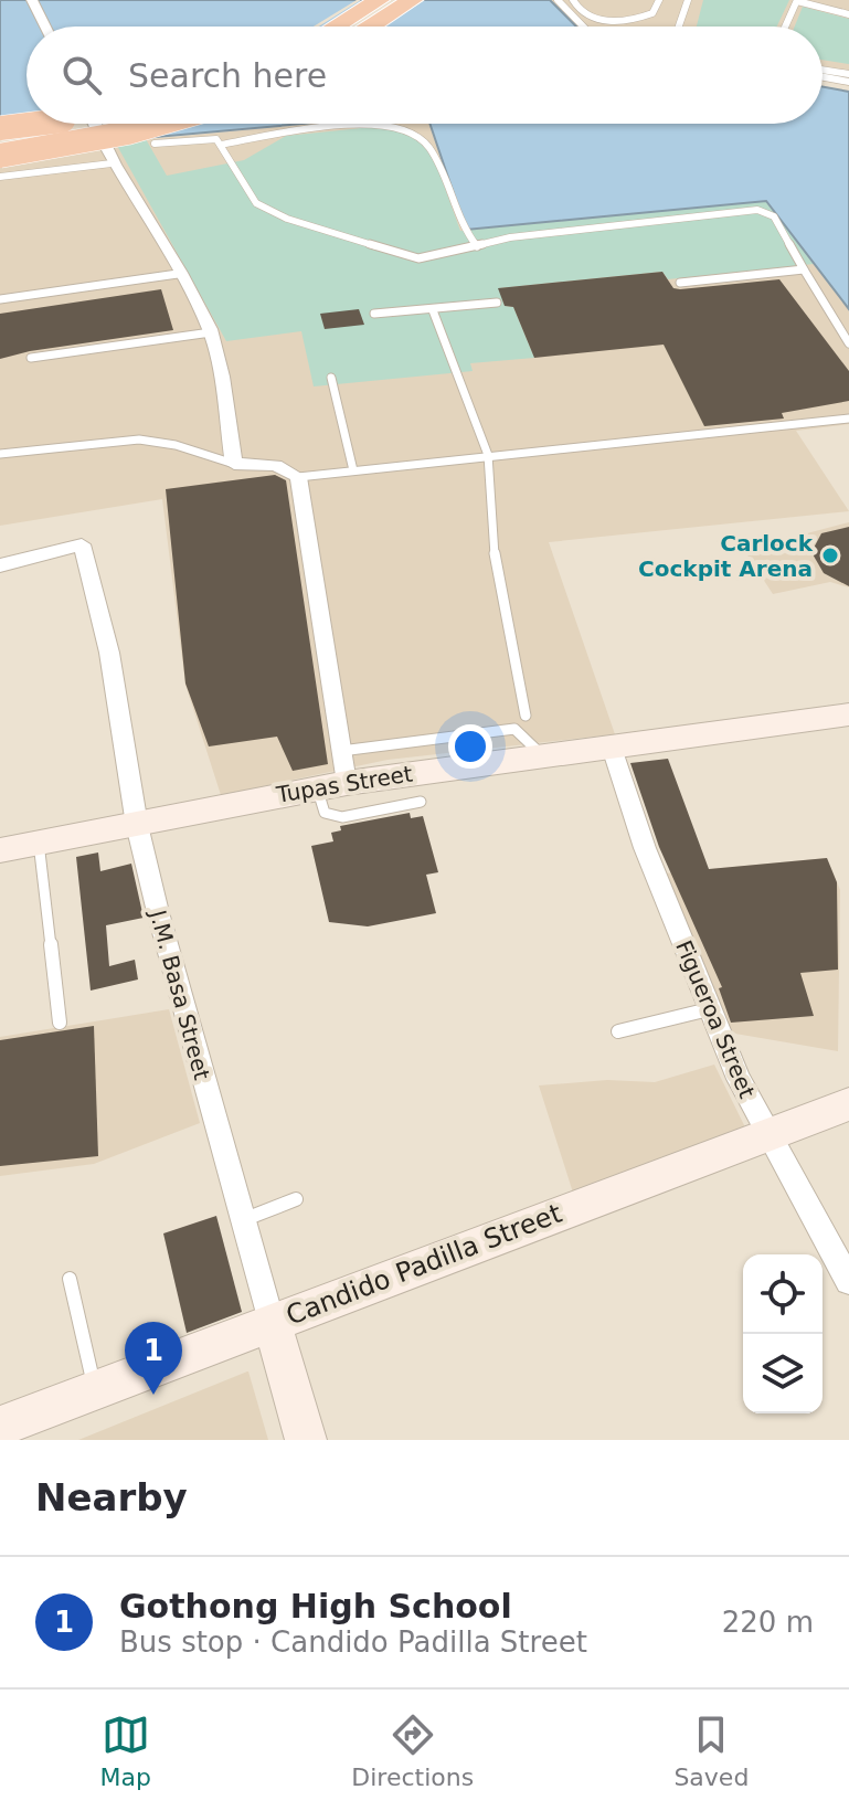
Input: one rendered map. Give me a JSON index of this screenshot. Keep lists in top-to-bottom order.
{
  "streets": {
    "street": [
      "Tupas Street",
      "J.M. Basa Street",
      "Figueroa Street",
      "Candido Padilla Street"
    ]
  },
  "crossings": [
    ["Tupas Street", "J.M. Basa Street"],
    ["Tupas Street", "Figueroa Street"],
    ["J.M. Basa Street", "Candido Padilla Street"],
    ["Figueroa Street", "Candido Padilla Street"]
  ],
  "places": ["Carlock Cockpit Arena"],
  "page": {
    "search": "Search here",
    "pins": "1",
    "heading": "Nearby",
    "list": [
      {
        "mark": "1",
        "name": "Gothong High School",
        "note": "Bus stop · Candido Padilla Street",
        "value": "220 m"
      }
    ],
    "nav": ["Map", "Directions", "Saved"]
  }
}
